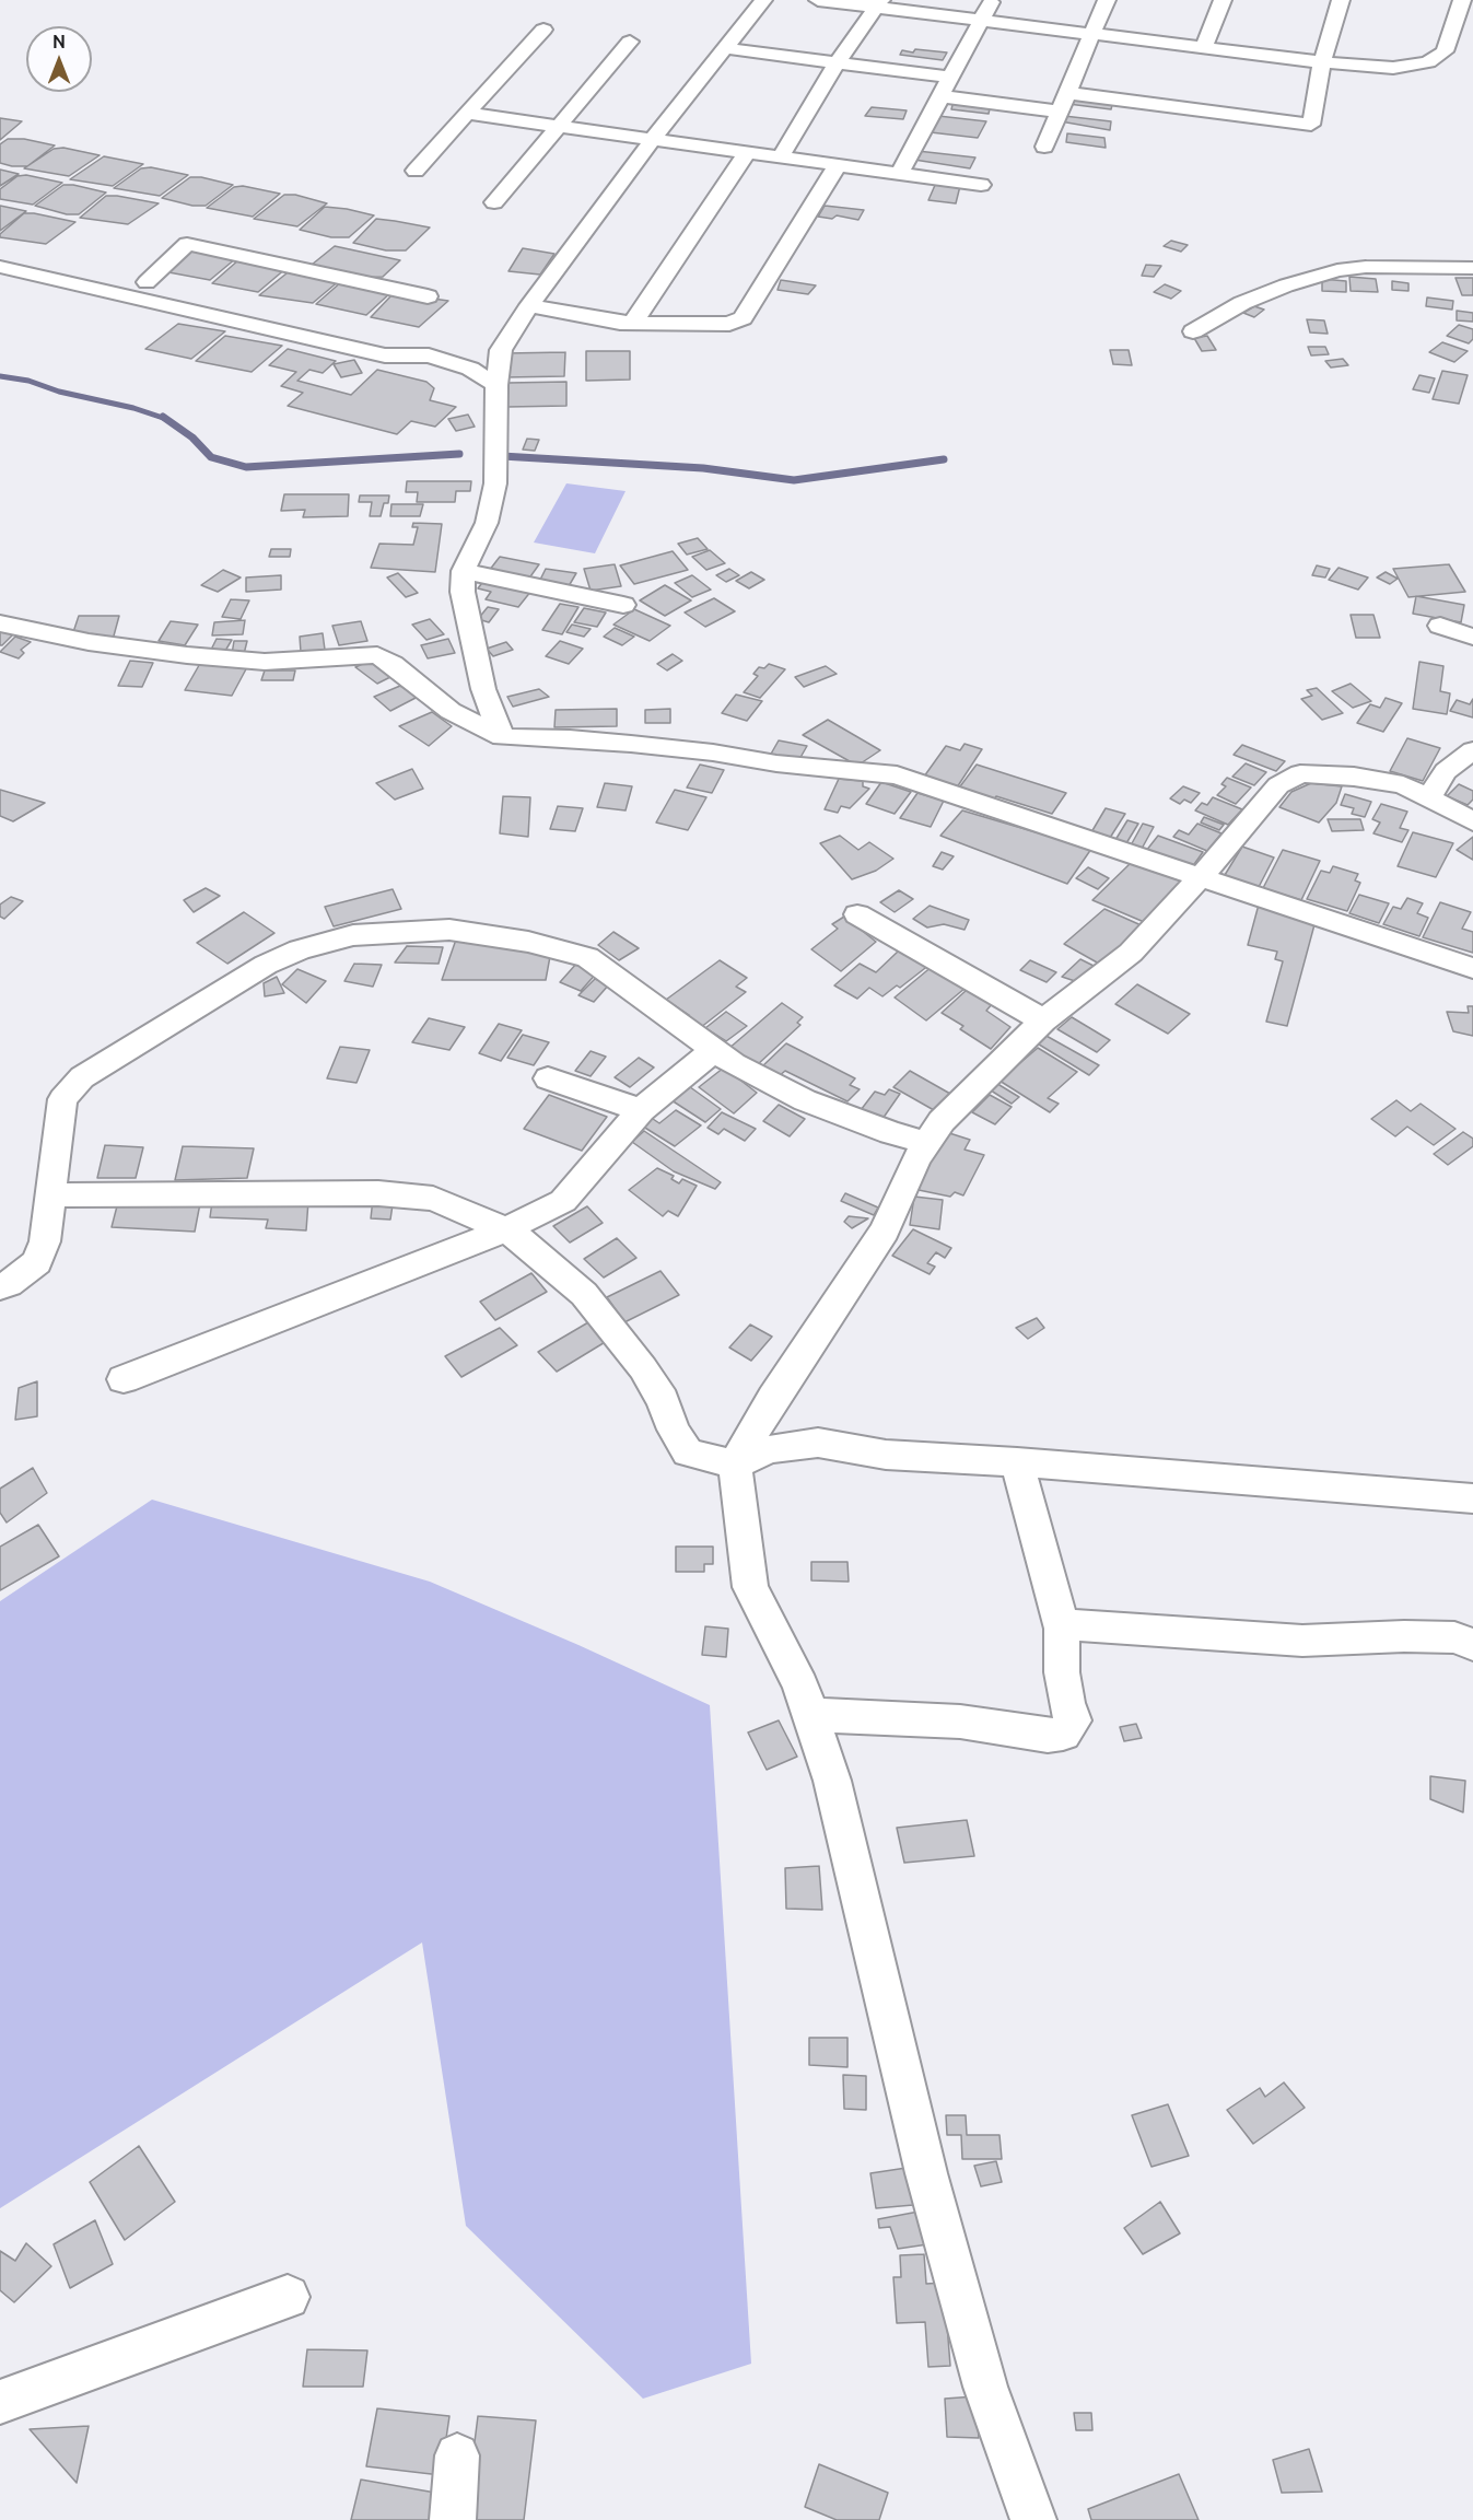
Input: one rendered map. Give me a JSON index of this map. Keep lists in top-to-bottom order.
{
  "north": "top"
}
